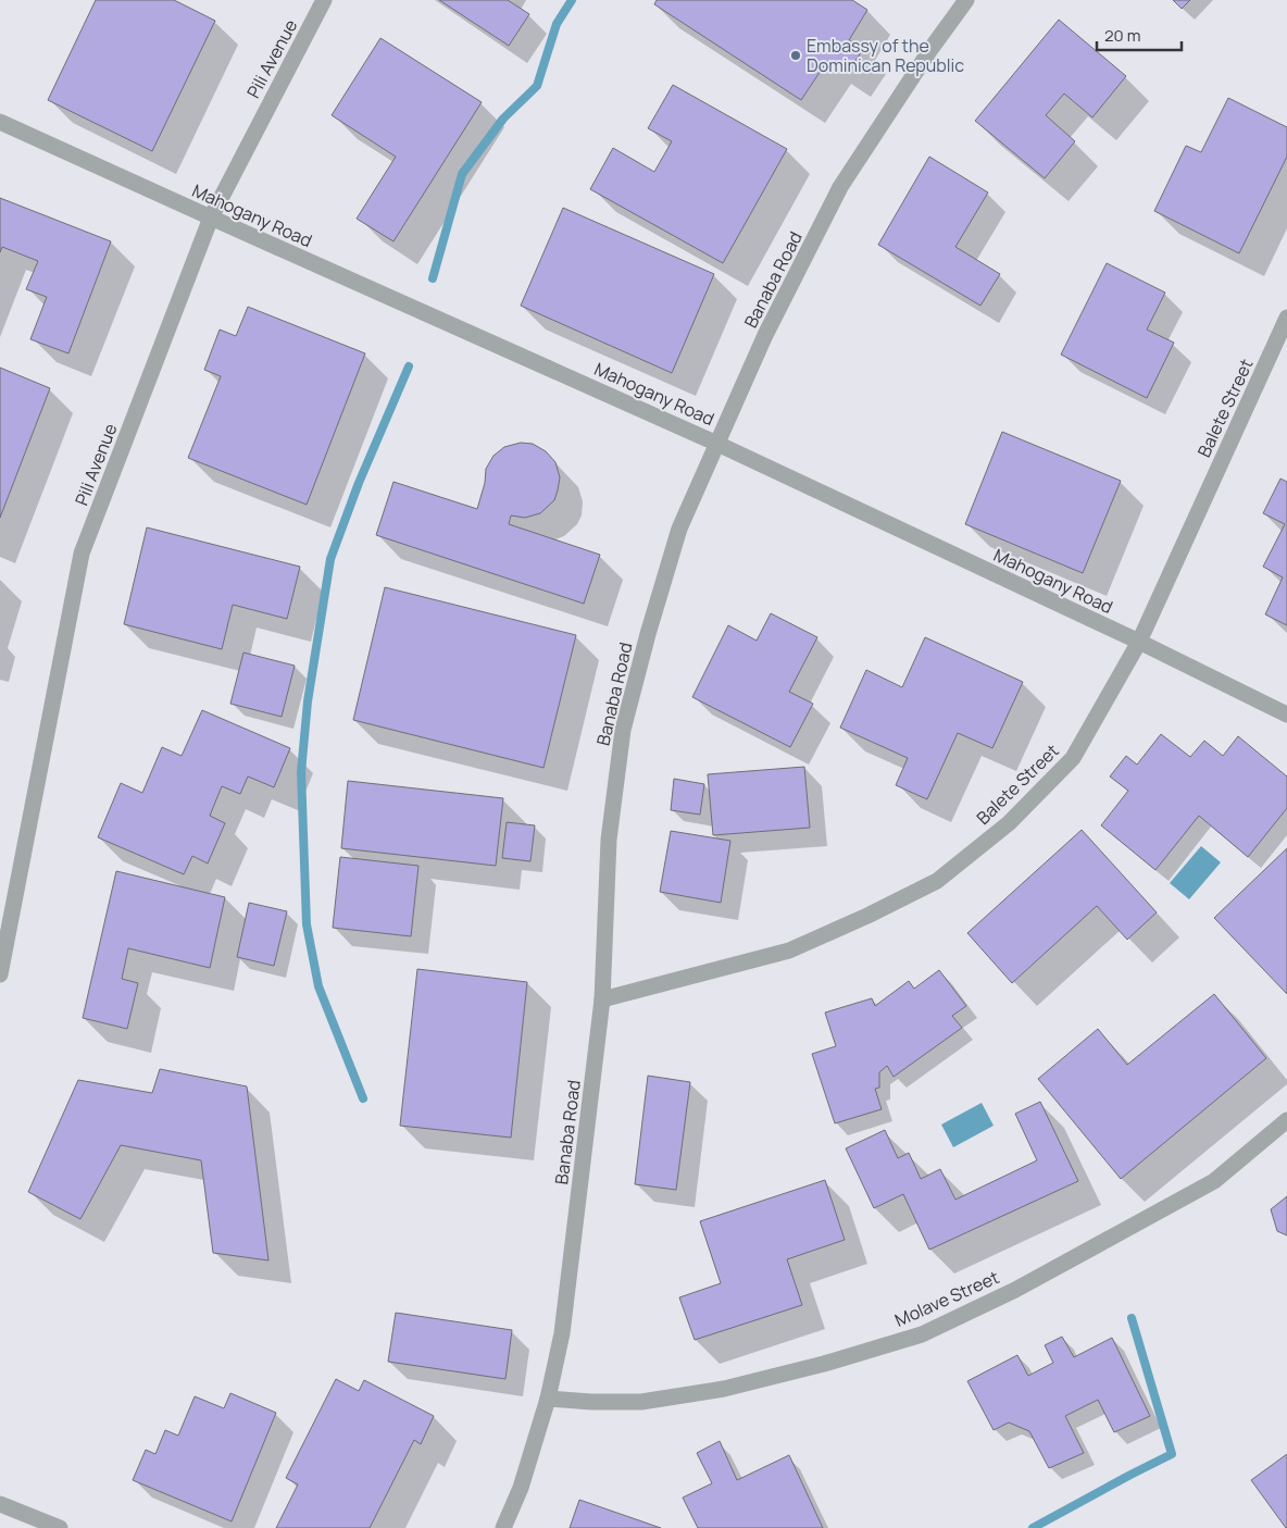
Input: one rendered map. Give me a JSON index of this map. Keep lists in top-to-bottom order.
{
  "streets": {
    "street": [
      "Pili Avenue",
      "Mahogany Road",
      "Banaba Road",
      "Balete Street",
      "Molave Street"
    ]
  },
  "crossings": [
    ["Pili Avenue", "Mahogany Road"],
    ["Mahogany Road", "Banaba Road"],
    ["Mahogany Road", "Balete Street"],
    ["Banaba Road", "Balete Street"],
    ["Banaba Road", "Molave Street"]
  ],
  "places": ["Embassy of the Dominican Republic"],
  "scale_bar": "20 m"
}
